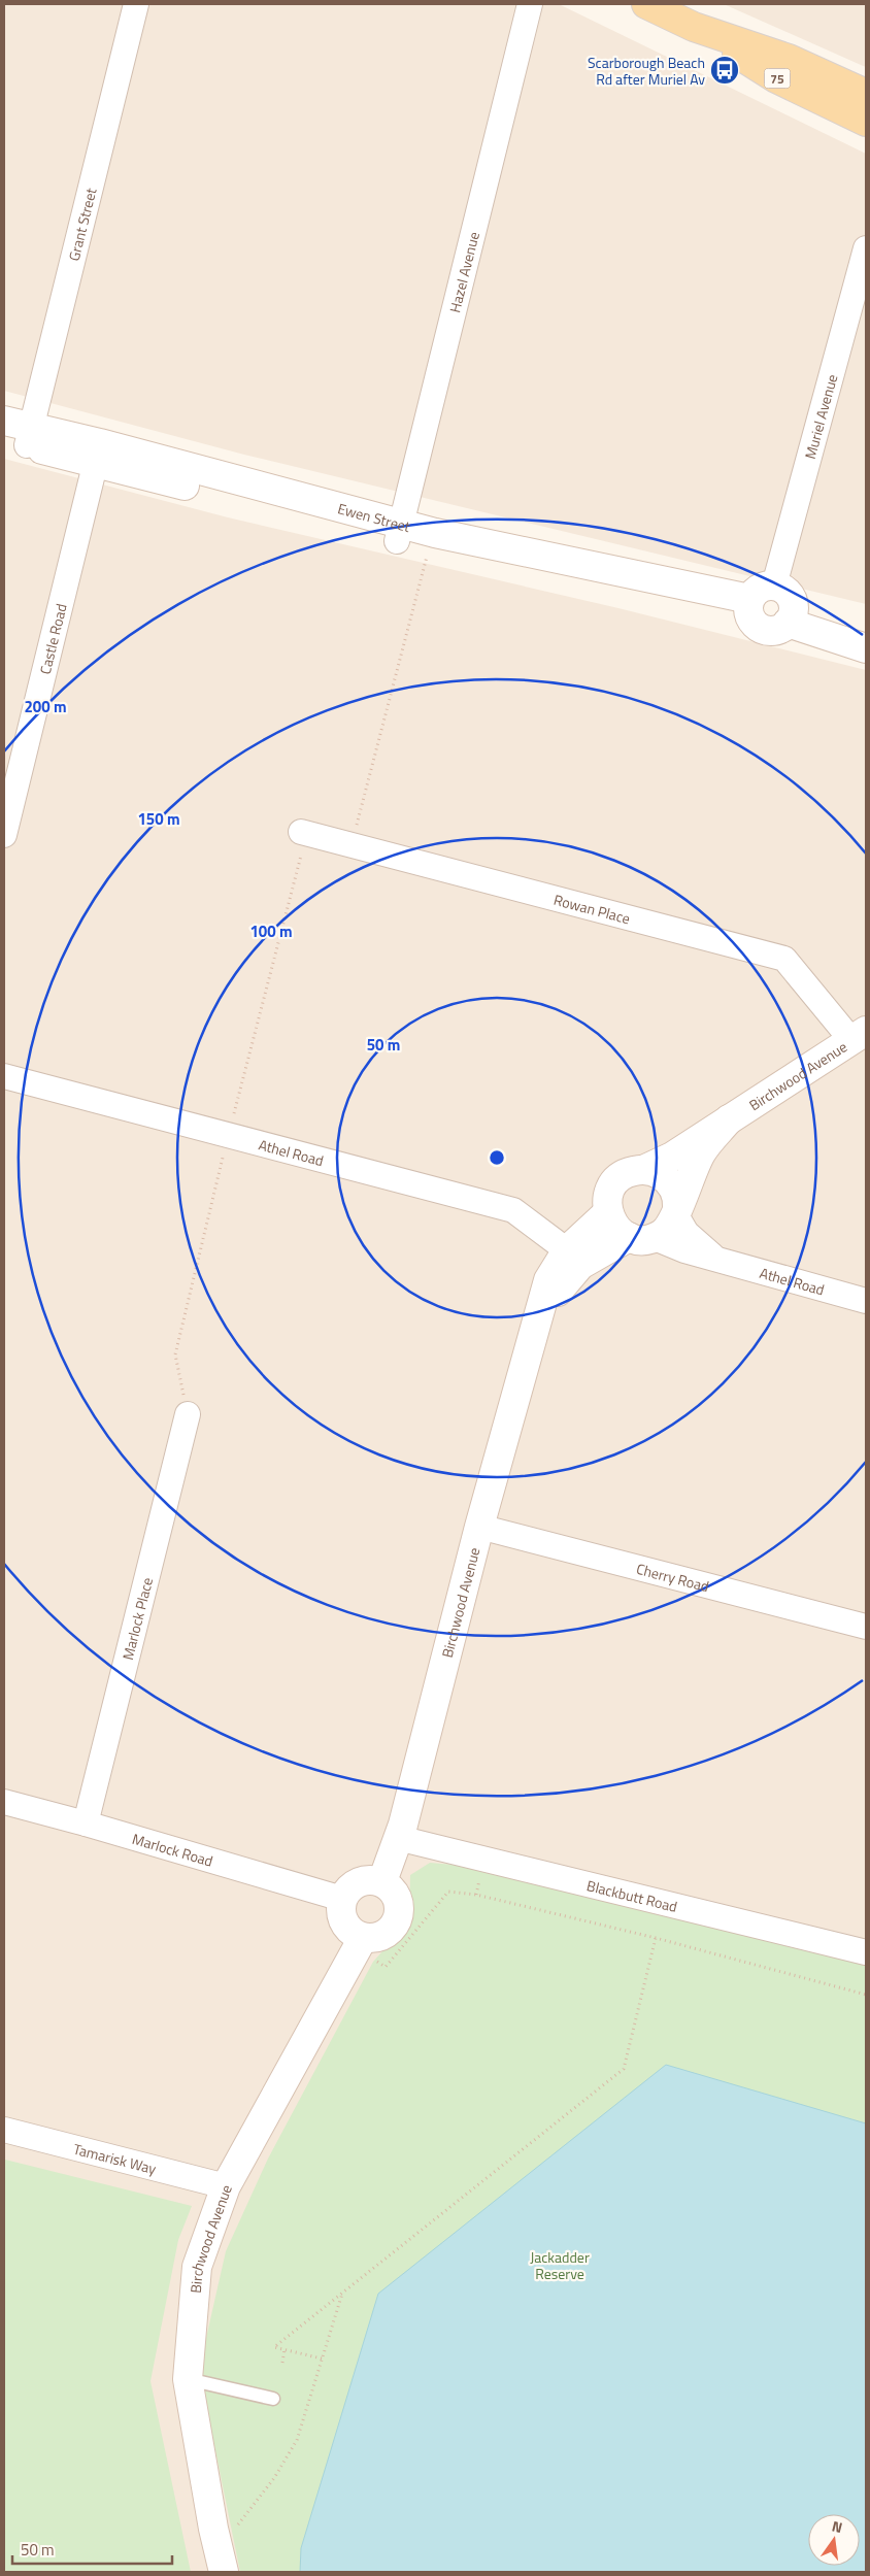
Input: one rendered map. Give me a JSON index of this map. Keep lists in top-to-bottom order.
{
  "streets": {
    "main road": ["75"],
    "street": [
      "Grant Street",
      "Hazel Avenue",
      "Muriel Avenue",
      "Ewen Street",
      "Castle Road",
      "Rowan Place",
      "Birchwood Avenue",
      "Athel Road",
      "Cherry Road",
      "Marlock Place",
      "Marlock Road",
      "Blackbutt Road",
      "Tamarisk Way"
    ]
  },
  "crossings": [
    ["Grant Street", "Ewen Street"],
    ["Hazel Avenue", "Ewen Street"],
    ["Muriel Avenue", "Ewen Street"],
    ["Ewen Street", "Castle Road"],
    ["Rowan Place", "Birchwood Avenue"],
    ["Birchwood Avenue", "Athel Road"],
    ["Birchwood Avenue", "Cherry Road"],
    ["Birchwood Avenue", "Marlock Road"],
    ["Birchwood Avenue", "Blackbutt Road"],
    ["Birchwood Avenue", "Tamarisk Way"],
    ["Marlock Place", "Marlock Road"]
  ],
  "parks": ["Jackadder Reserve"],
  "places": {
    "bus stop": ["Scarborough Beach Rd after Muriel Av"]
  },
  "scale_bar": "50 m",
  "north": "top",
  "rings": [
    "200 m",
    "150 m",
    "100 m",
    "50 m"
  ]
}
